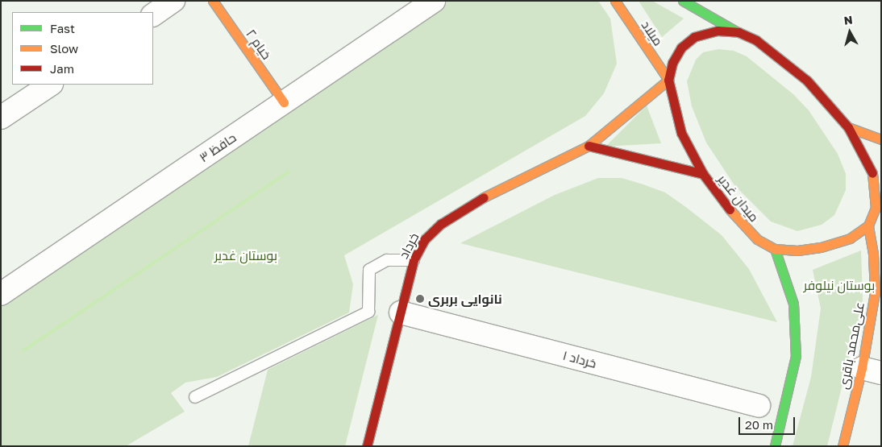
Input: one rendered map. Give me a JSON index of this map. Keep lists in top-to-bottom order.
{
  "streets": {
    "main road": [
      "میلاد",
      "خیام ۲",
      "میدان غدیر",
      "خرداد",
      "علی‌محمد باقری"
    ],
    "street": ["حافظ ۳", "خرداد ۱"]
  },
  "crossings": [
    ["میلاد", "میدان غدیر"],
    ["میلاد", "خرداد"],
    ["خیام ۲", "حافظ ۳"],
    ["میدان غدیر", "خرداد"],
    ["میدان غدیر", "علی‌محمد باقری"],
    ["خرداد", "خرداد ۱"]
  ],
  "parks": ["بوستان غدیر", "بوستان نیلوفر"],
  "places": ["نانوایی بربری"],
  "legend": ["Fast", "Slow", "Jam"],
  "scale_bar": "20 m",
  "north": "top"
}
